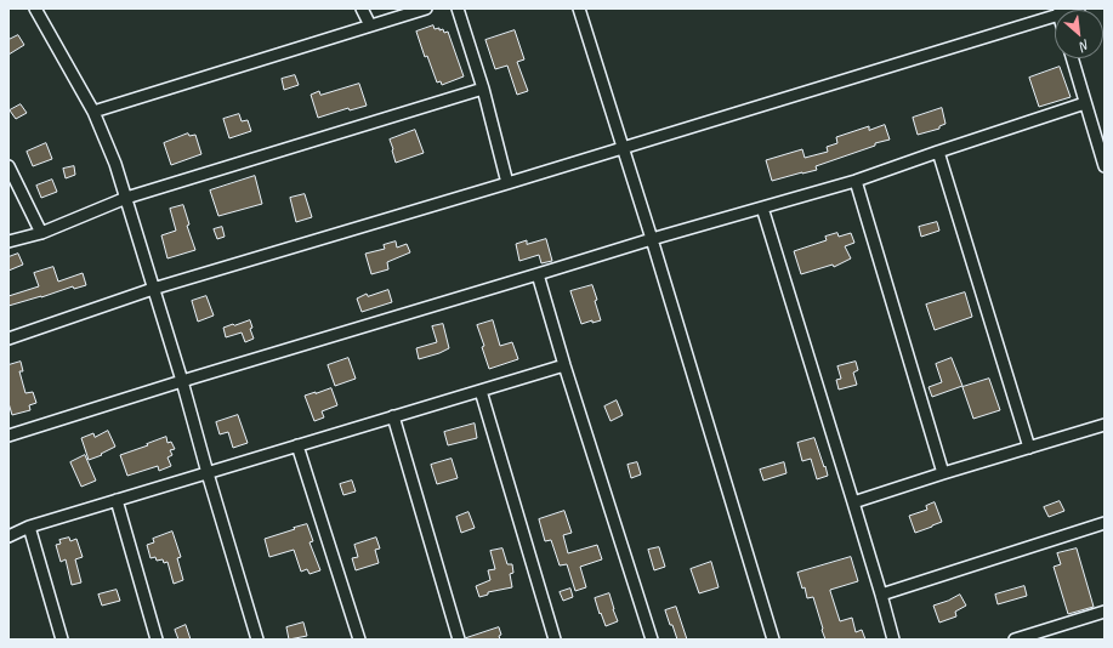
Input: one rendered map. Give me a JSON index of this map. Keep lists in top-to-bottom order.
{
  "north": "bottom right"
}
